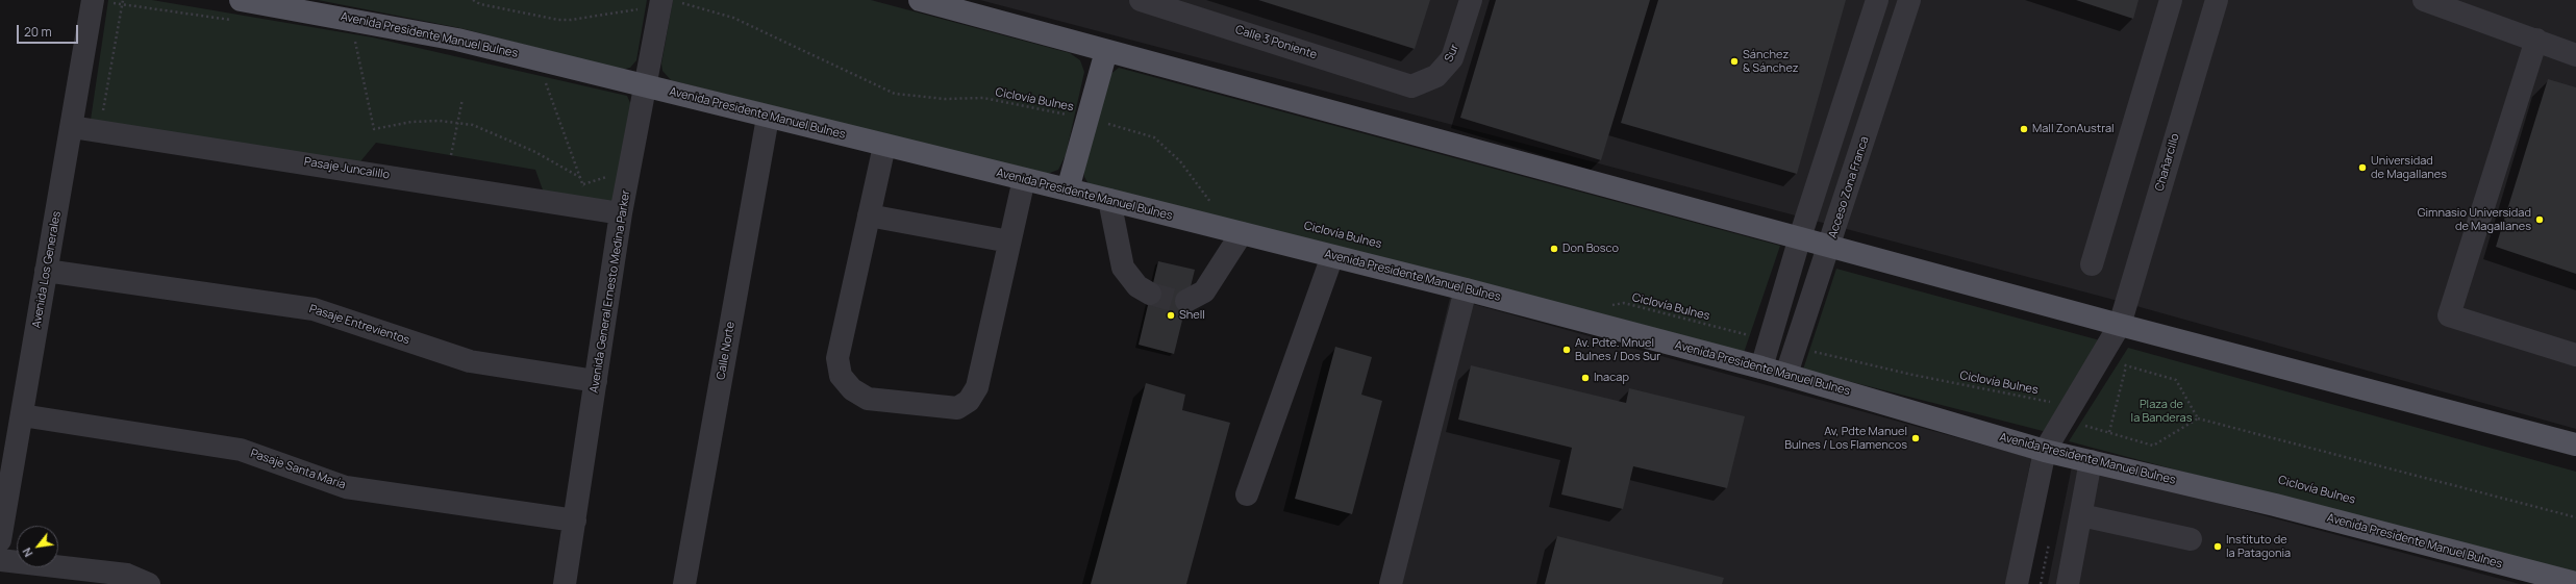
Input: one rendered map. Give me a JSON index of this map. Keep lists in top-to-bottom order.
{
  "streets": {
    "main road": ["Avenida Presidente Manuel Bulnes"],
    "street": [
      "Calle 3 Poniente",
      "Sur",
      "Chañarcillo",
      "Pasaje Juncalillo",
      "Acceso Zona Franca",
      "Avenida Los Generales",
      "Avenida General Ernesto Medina Parker",
      "Pasaje Entrevientos",
      "Calle Norte",
      "Pasaje Santa María"
    ],
    "path": ["Ciclovía Bulnes"]
  },
  "crossings": [
    ["Avenida Presidente Manuel Bulnes", "Chañarcillo"],
    ["Avenida Presidente Manuel Bulnes", "Acceso Zona Franca"],
    ["Avenida Presidente Manuel Bulnes", "Avenida General Ernesto Medina Parker"],
    ["Avenida Presidente Manuel Bulnes", "Calle Norte"],
    ["Calle 3 Poniente", "Sur"],
    ["Ciclovía Bulnes", "Chañarcillo"],
    ["Ciclovía Bulnes", "Acceso Zona Franca"],
    ["Ciclovía Bulnes", "Avenida General Ernesto Medina Parker"],
    ["Pasaje Juncalillo", "Avenida Los Generales"],
    ["Pasaje Juncalillo", "Avenida General Ernesto Medina Parker"],
    ["Avenida Los Generales", "Pasaje Entrevientos"],
    ["Avenida Los Generales", "Pasaje Santa María"],
    ["Avenida General Ernesto Medina Parker", "Pasaje Entrevientos"],
    ["Avenida General Ernesto Medina Parker", "Pasaje Santa María"]
  ],
  "parks": ["Plaza de la Banderas"],
  "places": [
    "Sánchez & Sánchez",
    "Mall ZonAustral",
    "Universidad de Magallanes",
    "Gimnasio Universidad de Magallanes",
    "Don Bosco",
    "Shell",
    "Av. Pdte. Mnuel Bulnes / Dos Sur",
    "Inacap",
    "Av, Pdte Manuel Bulnes / Los Flamencos",
    "Instituto de la Patagonia"
  ],
  "scale_bar": "20 m",
  "north": "bottom left"
}
